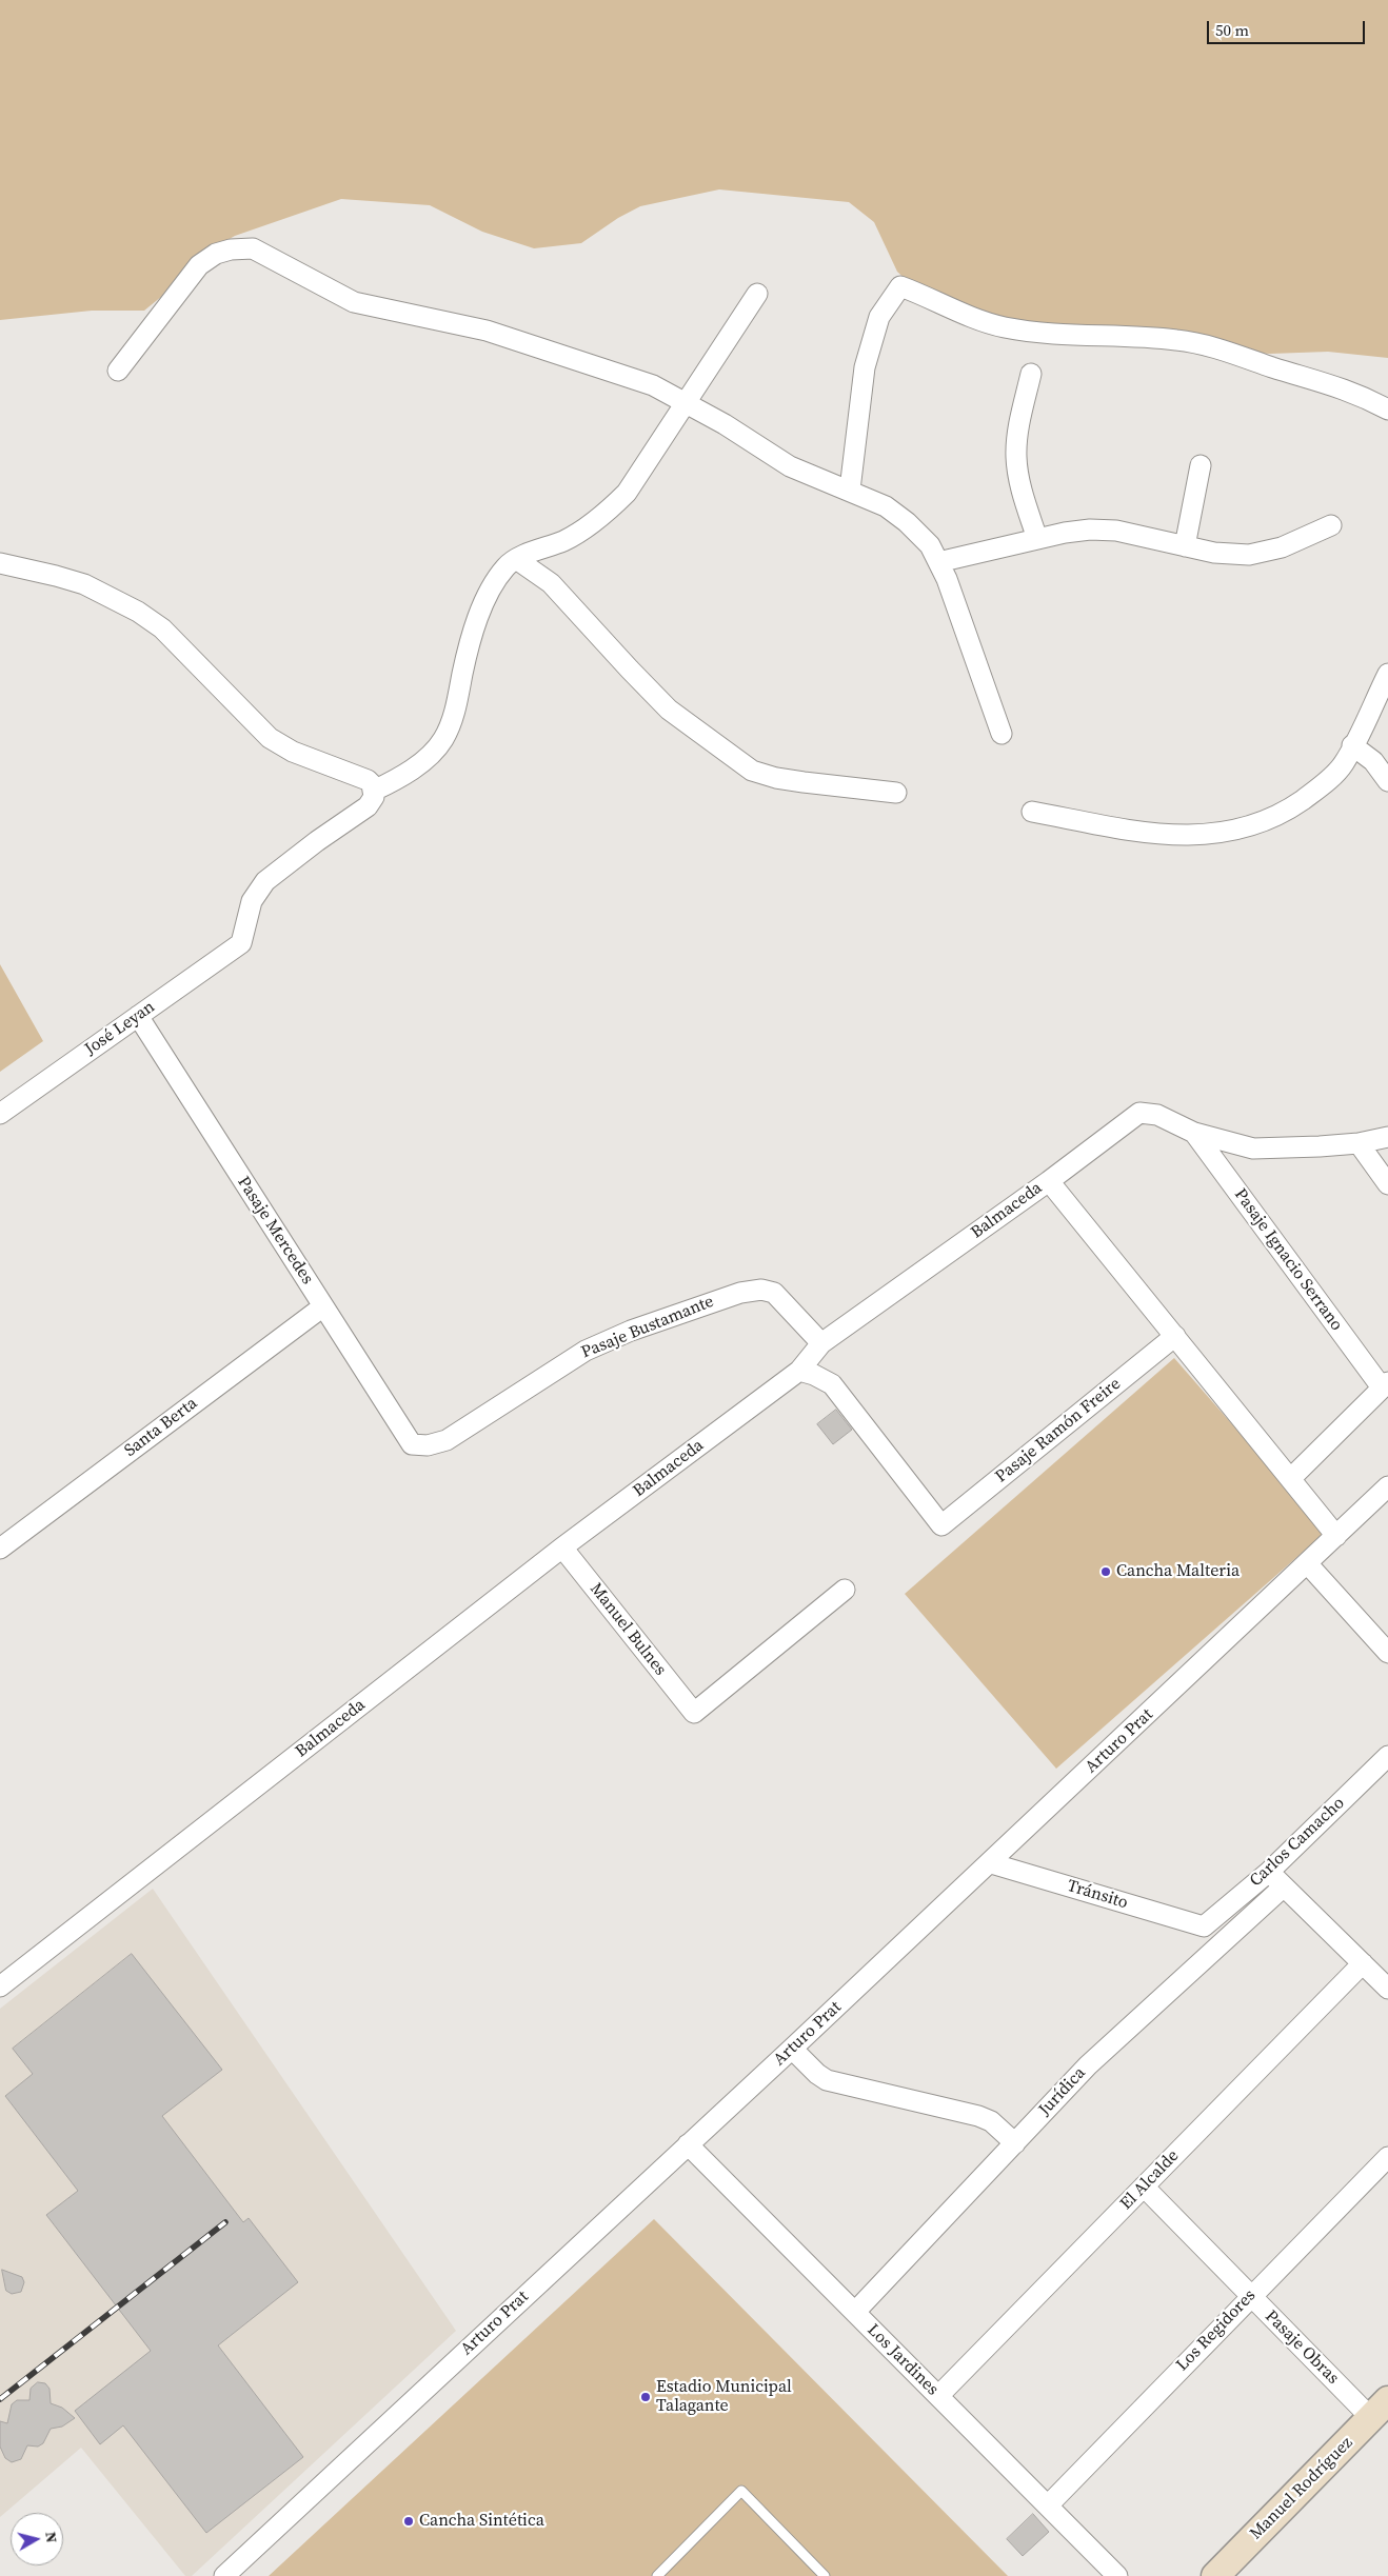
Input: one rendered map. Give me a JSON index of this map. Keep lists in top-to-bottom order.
{
  "streets": {
    "street": [
      "José Leyan",
      "Balmaceda",
      "Pasaje Mercedes",
      "Pasaje Ignacio Serrano",
      "Pasaje Bustamante",
      "Santa Berta",
      "Pasaje Ramón Freire",
      "Manuel Bulnes",
      "Arturo Prat",
      "Carlos Camacho",
      "Tránsito",
      "Jurídica",
      "El Alcalde",
      "Los Regidores",
      "Pasaje Obras",
      "Los Jardines",
      "Manuel Rodríguez"
    ]
  },
  "crossings": [
    ["José Leyan", "Pasaje Mercedes"],
    ["Balmaceda", "Pasaje Ignacio Serrano"],
    ["Balmaceda", "Pasaje Bustamante"],
    ["Balmaceda", "Pasaje Ramón Freire"],
    ["Balmaceda", "Manuel Bulnes"],
    ["Pasaje Mercedes", "Pasaje Bustamante"],
    ["Pasaje Mercedes", "Santa Berta"],
    ["Arturo Prat", "Tránsito"],
    ["Arturo Prat", "Los Jardines"],
    ["Carlos Camacho", "Tránsito"],
    ["Jurídica", "Los Jardines"],
    ["El Alcalde", "Pasaje Obras"],
    ["El Alcalde", "Los Jardines"],
    ["Los Regidores", "Pasaje Obras"],
    ["Los Regidores", "Los Jardines"],
    ["Pasaje Obras", "Manuel Rodríguez"]
  ],
  "places": ["Cancha Malteria", "Estadio Municipal Talagante", "Cancha Sintética"],
  "scale_bar": "50 m",
  "north": "right"
}
